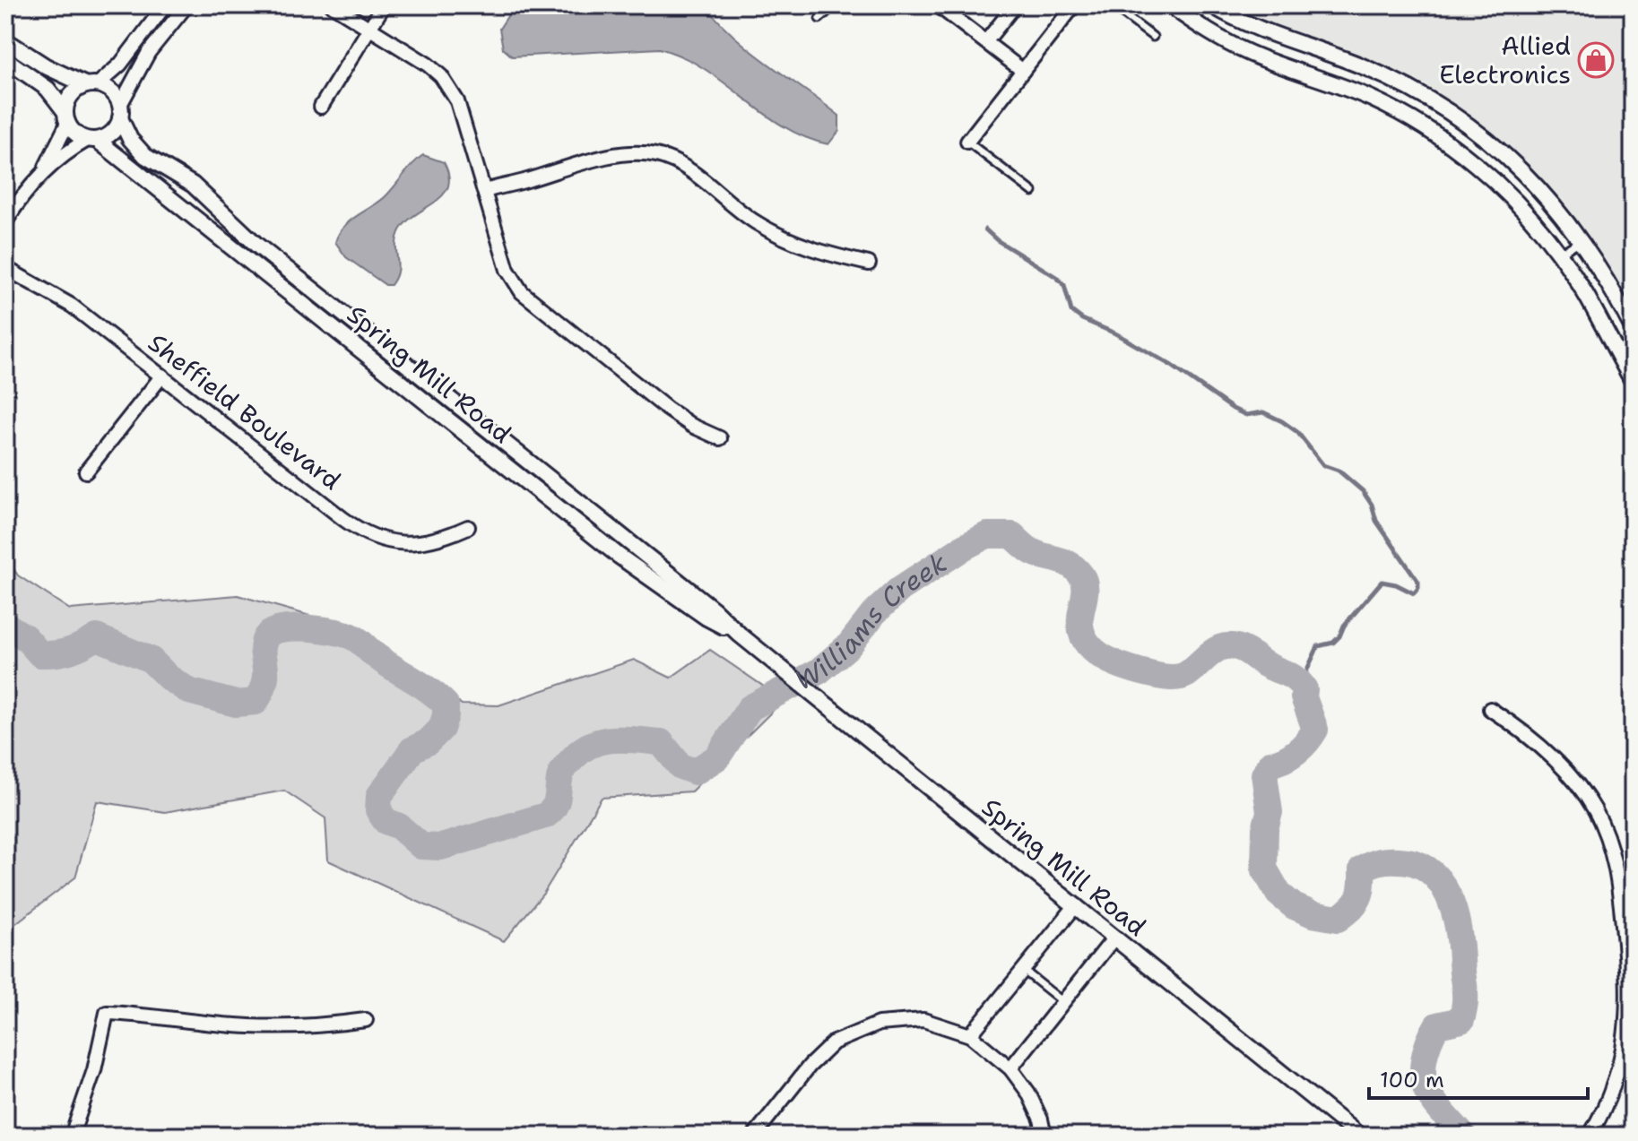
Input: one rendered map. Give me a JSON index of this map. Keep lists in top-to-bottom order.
{
  "streets": {
    "street": ["Spring Mill Road", "Sheffield Boulevard"]
  },
  "water": ["Williams Creek"],
  "places": {
    "shop": ["Allied Electronics"]
  },
  "scale_bar": "100 m"
}
